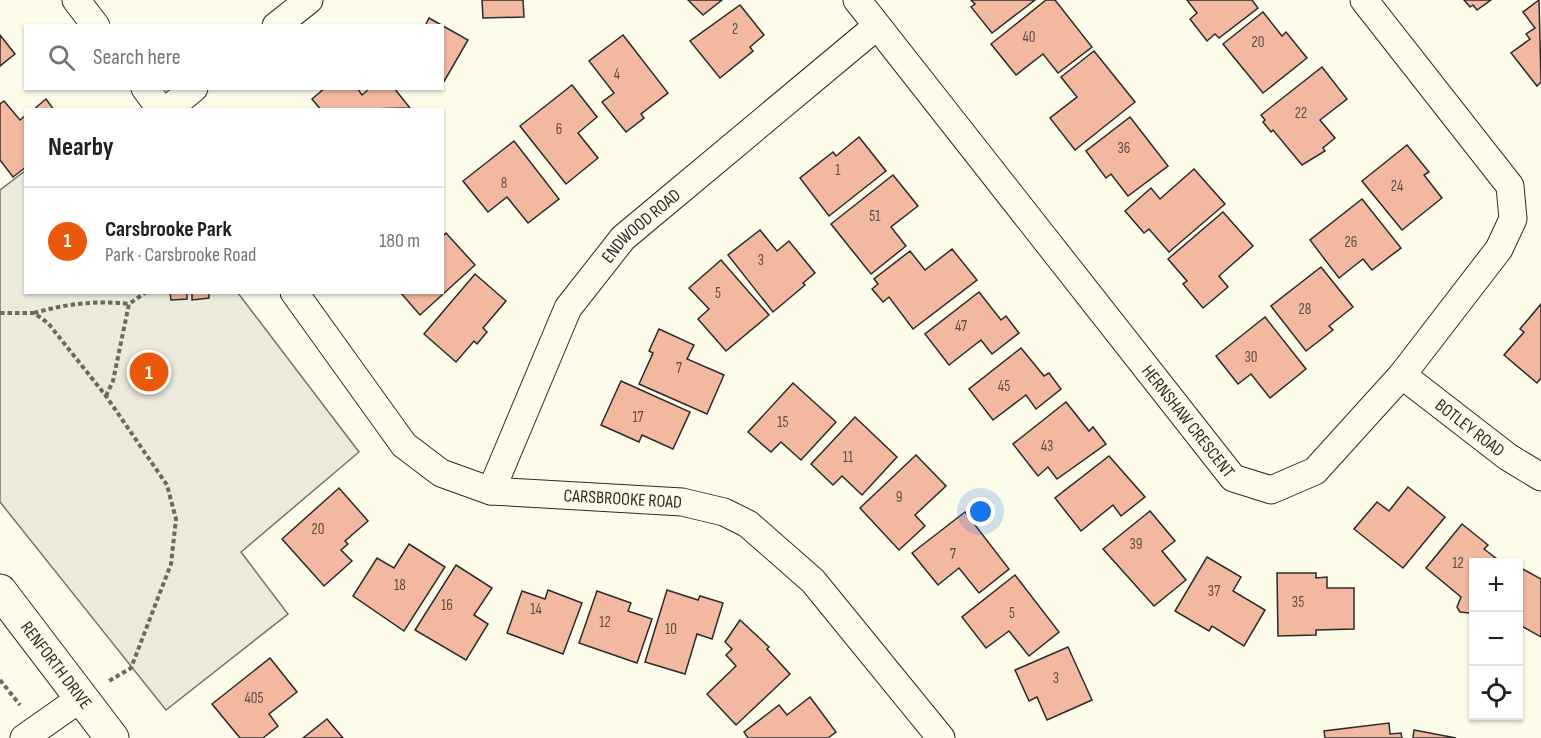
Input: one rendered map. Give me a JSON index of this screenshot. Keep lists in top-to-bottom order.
{
  "streets": {
    "street": [
      "ENDWOOD ROAD",
      "HERNSHAW CRESCENT",
      "BOTLEY ROAD",
      "CARSBROOKE ROAD",
      "RENFORTH DRIVE"
    ]
  },
  "crossings": [
    ["ENDWOOD ROAD", "HERNSHAW CRESCENT"],
    ["ENDWOOD ROAD", "CARSBROOKE ROAD"],
    ["HERNSHAW CRESCENT", "BOTLEY ROAD"]
  ],
  "house_numbers": [
    "2",
    "40",
    "20",
    "4",
    "22",
    "6",
    "36",
    "1",
    "8",
    "24",
    "51",
    "26",
    "3",
    "5",
    "28",
    "47",
    "30",
    "7",
    "45",
    "17",
    "15",
    "43",
    "11",
    "9",
    "20",
    "39",
    "7",
    "12",
    "18",
    "37",
    "35",
    "16",
    "14",
    "5",
    "12",
    "10",
    "3",
    "405"
  ],
  "page": {
    "search": "Search here",
    "heading": "Nearby",
    "list": [
      {
        "mark": "1",
        "name": "Carsbrooke Park",
        "note": "Park · Carsbrooke Road",
        "value": "180 m"
      }
    ],
    "pins": "1",
    "map_buttons": ["+", "−"]
  }
}
